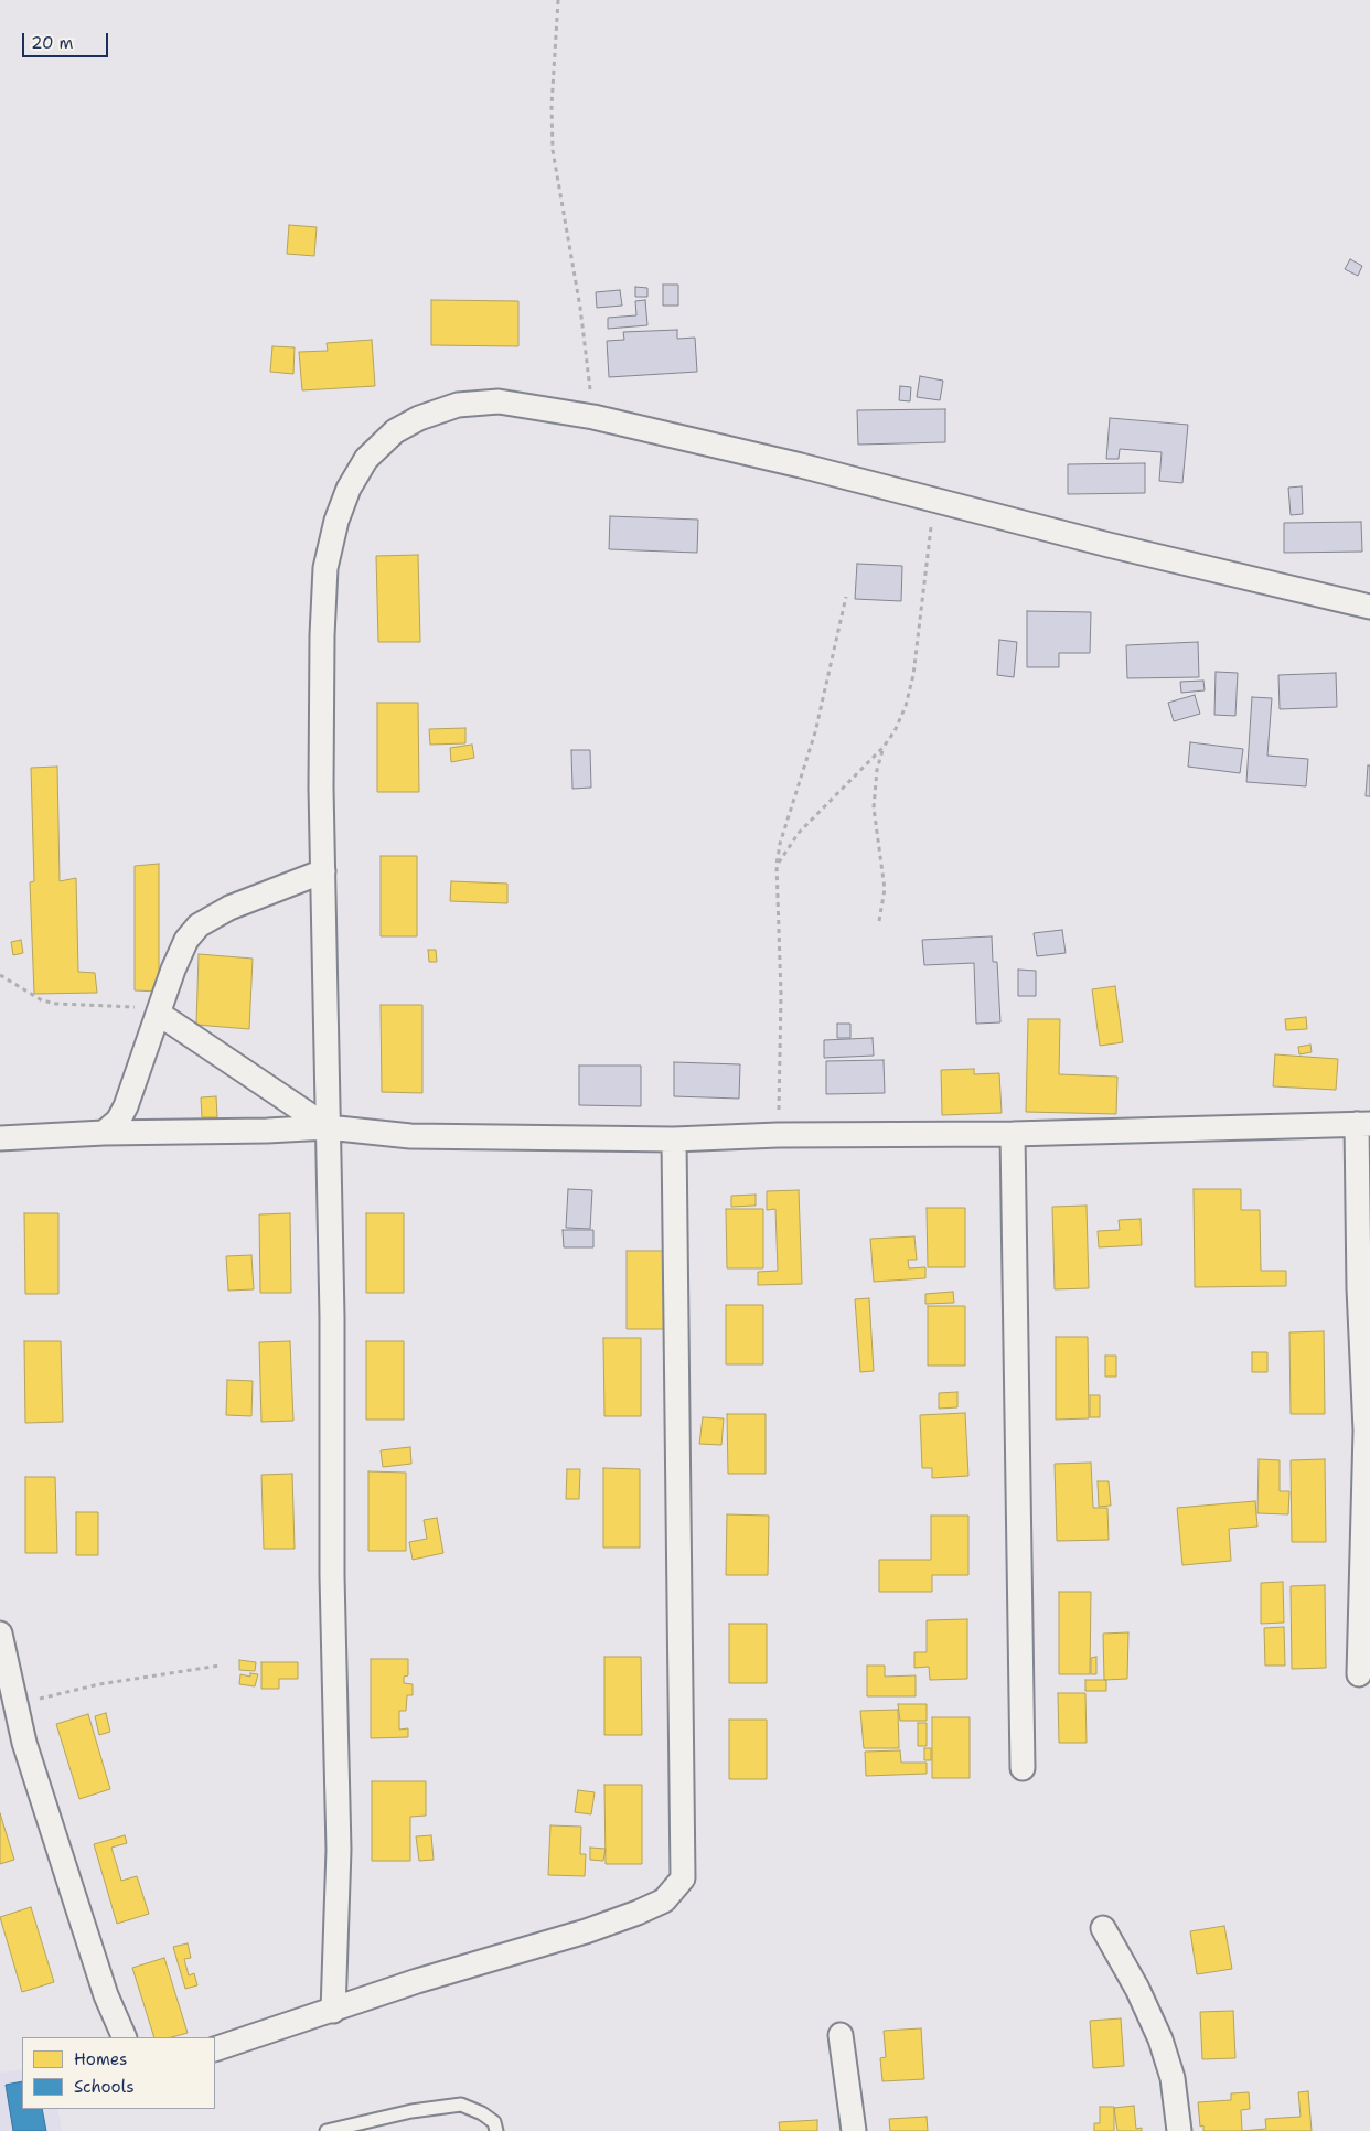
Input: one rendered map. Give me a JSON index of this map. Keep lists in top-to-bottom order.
{
  "legend": ["Homes", "Schools"],
  "scale_bar": "20 m"
}
